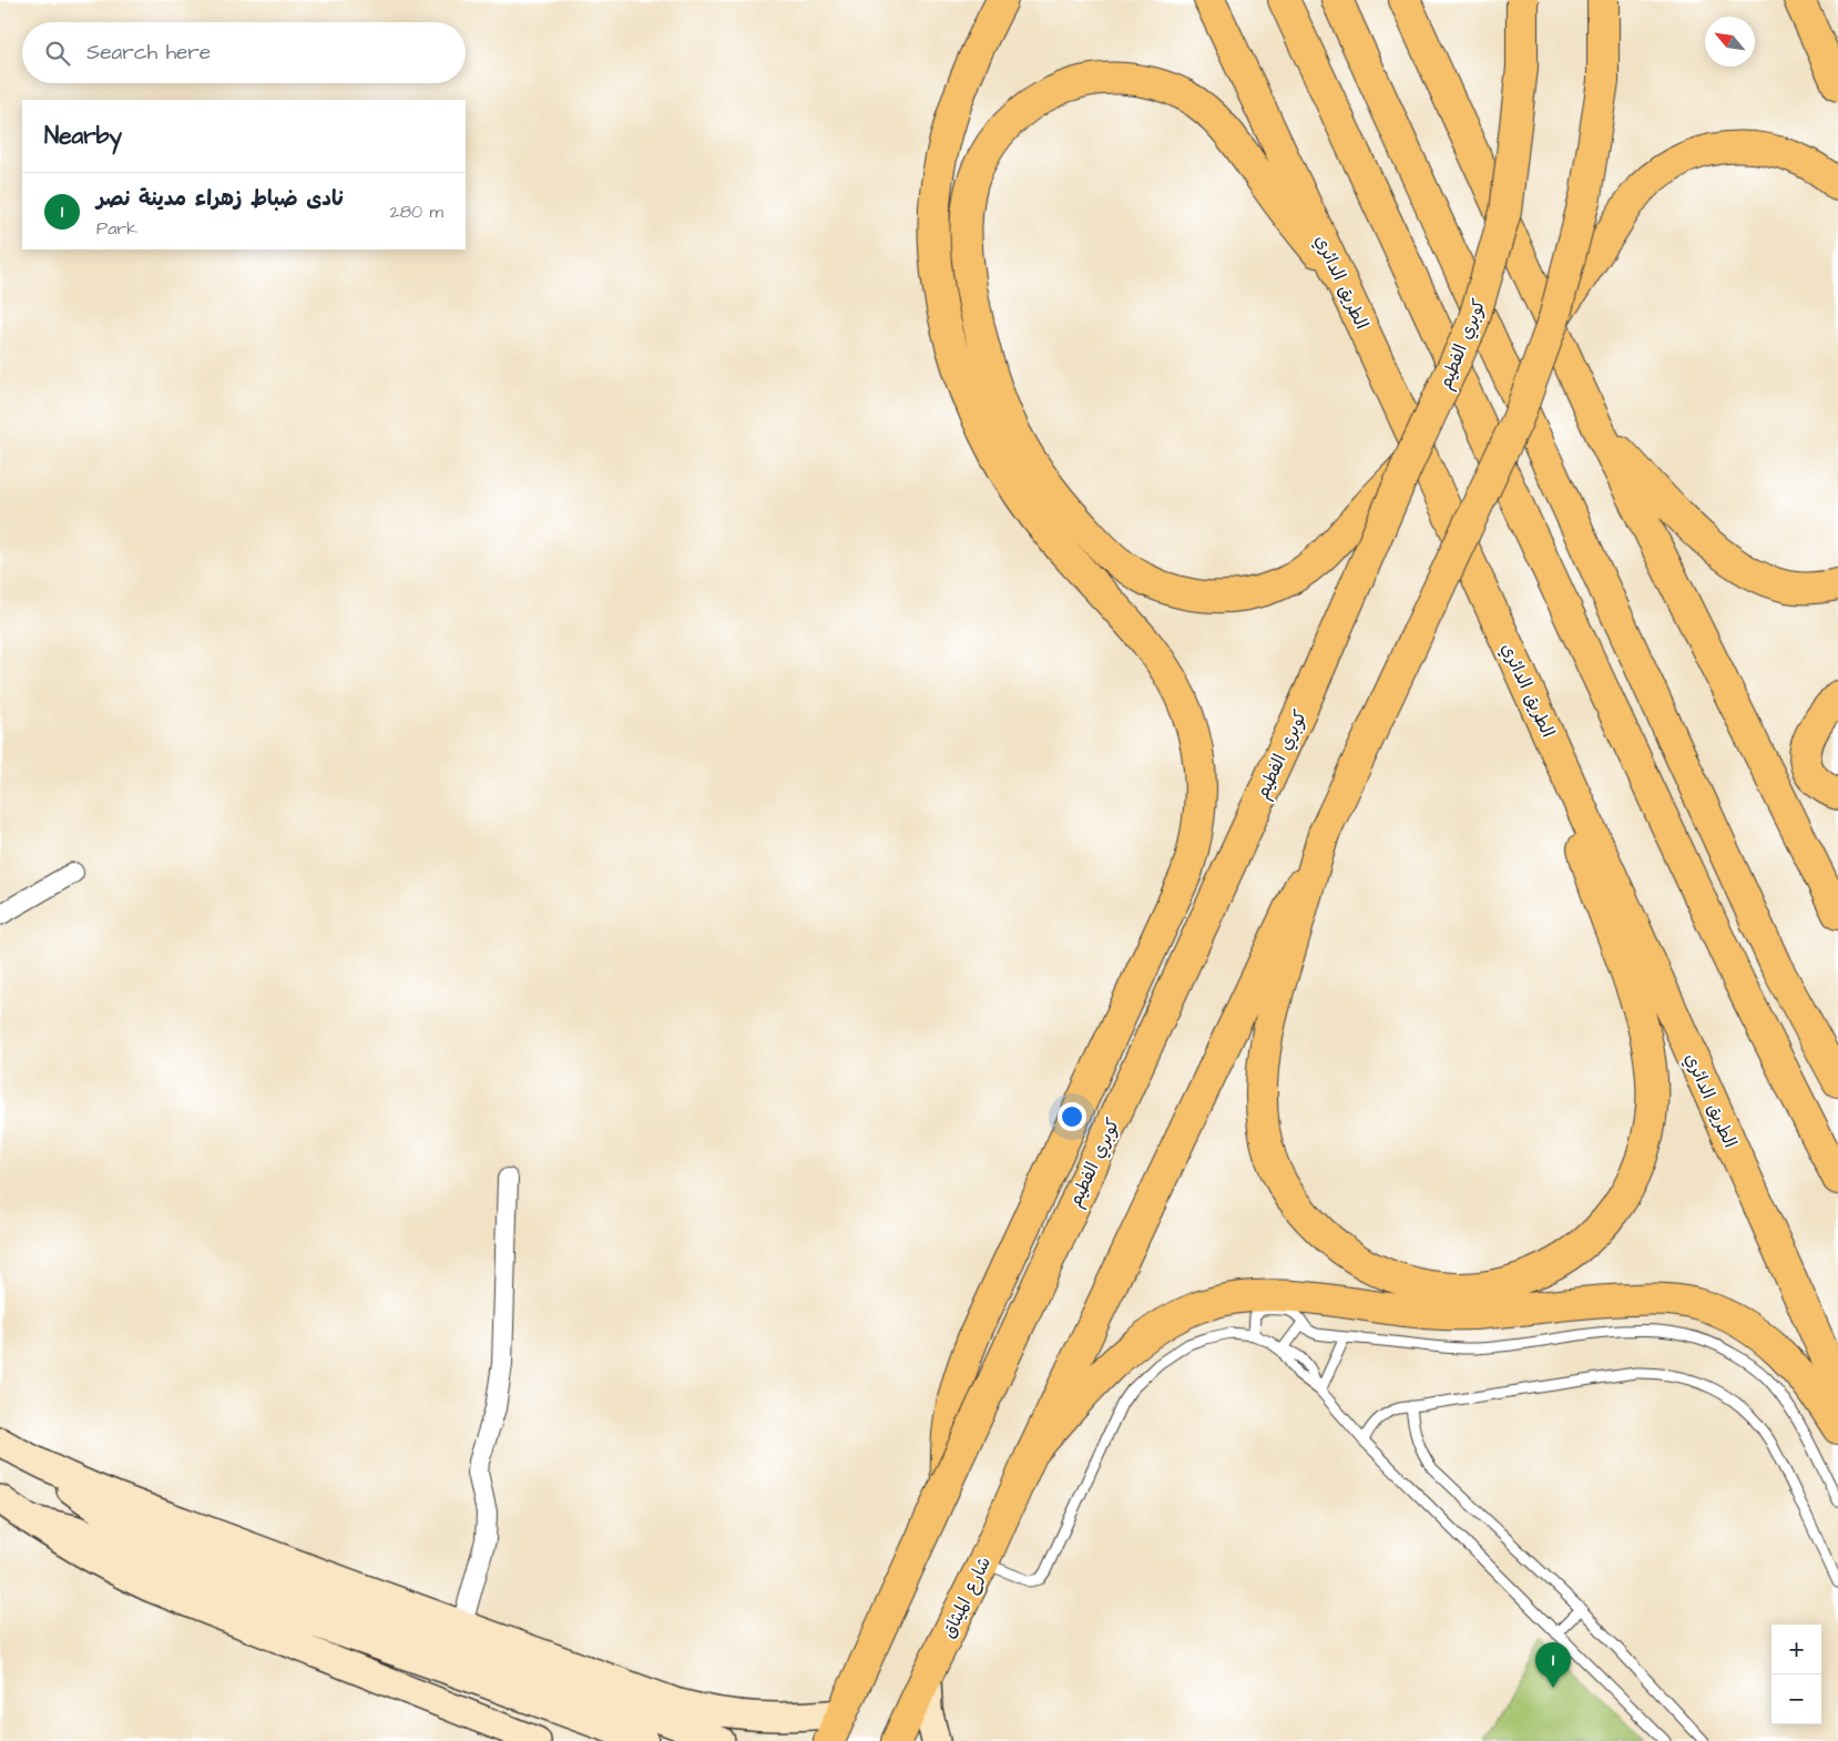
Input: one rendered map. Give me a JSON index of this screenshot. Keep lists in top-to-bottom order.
{
  "streets": {
    "main road": ["الطريق الدائري", "كوبري الفطيم", "شارع الميثاق"]
  },
  "north": "top left",
  "page": {
    "search": "Search here",
    "heading": "Nearby",
    "list": [
      {
        "mark": "1",
        "name": "نادى ضباط زهراء مدينة نصر",
        "note": "Park",
        "value": "280 m"
      }
    ],
    "map_buttons": ["+", "−"],
    "pins": "1"
  }
}
